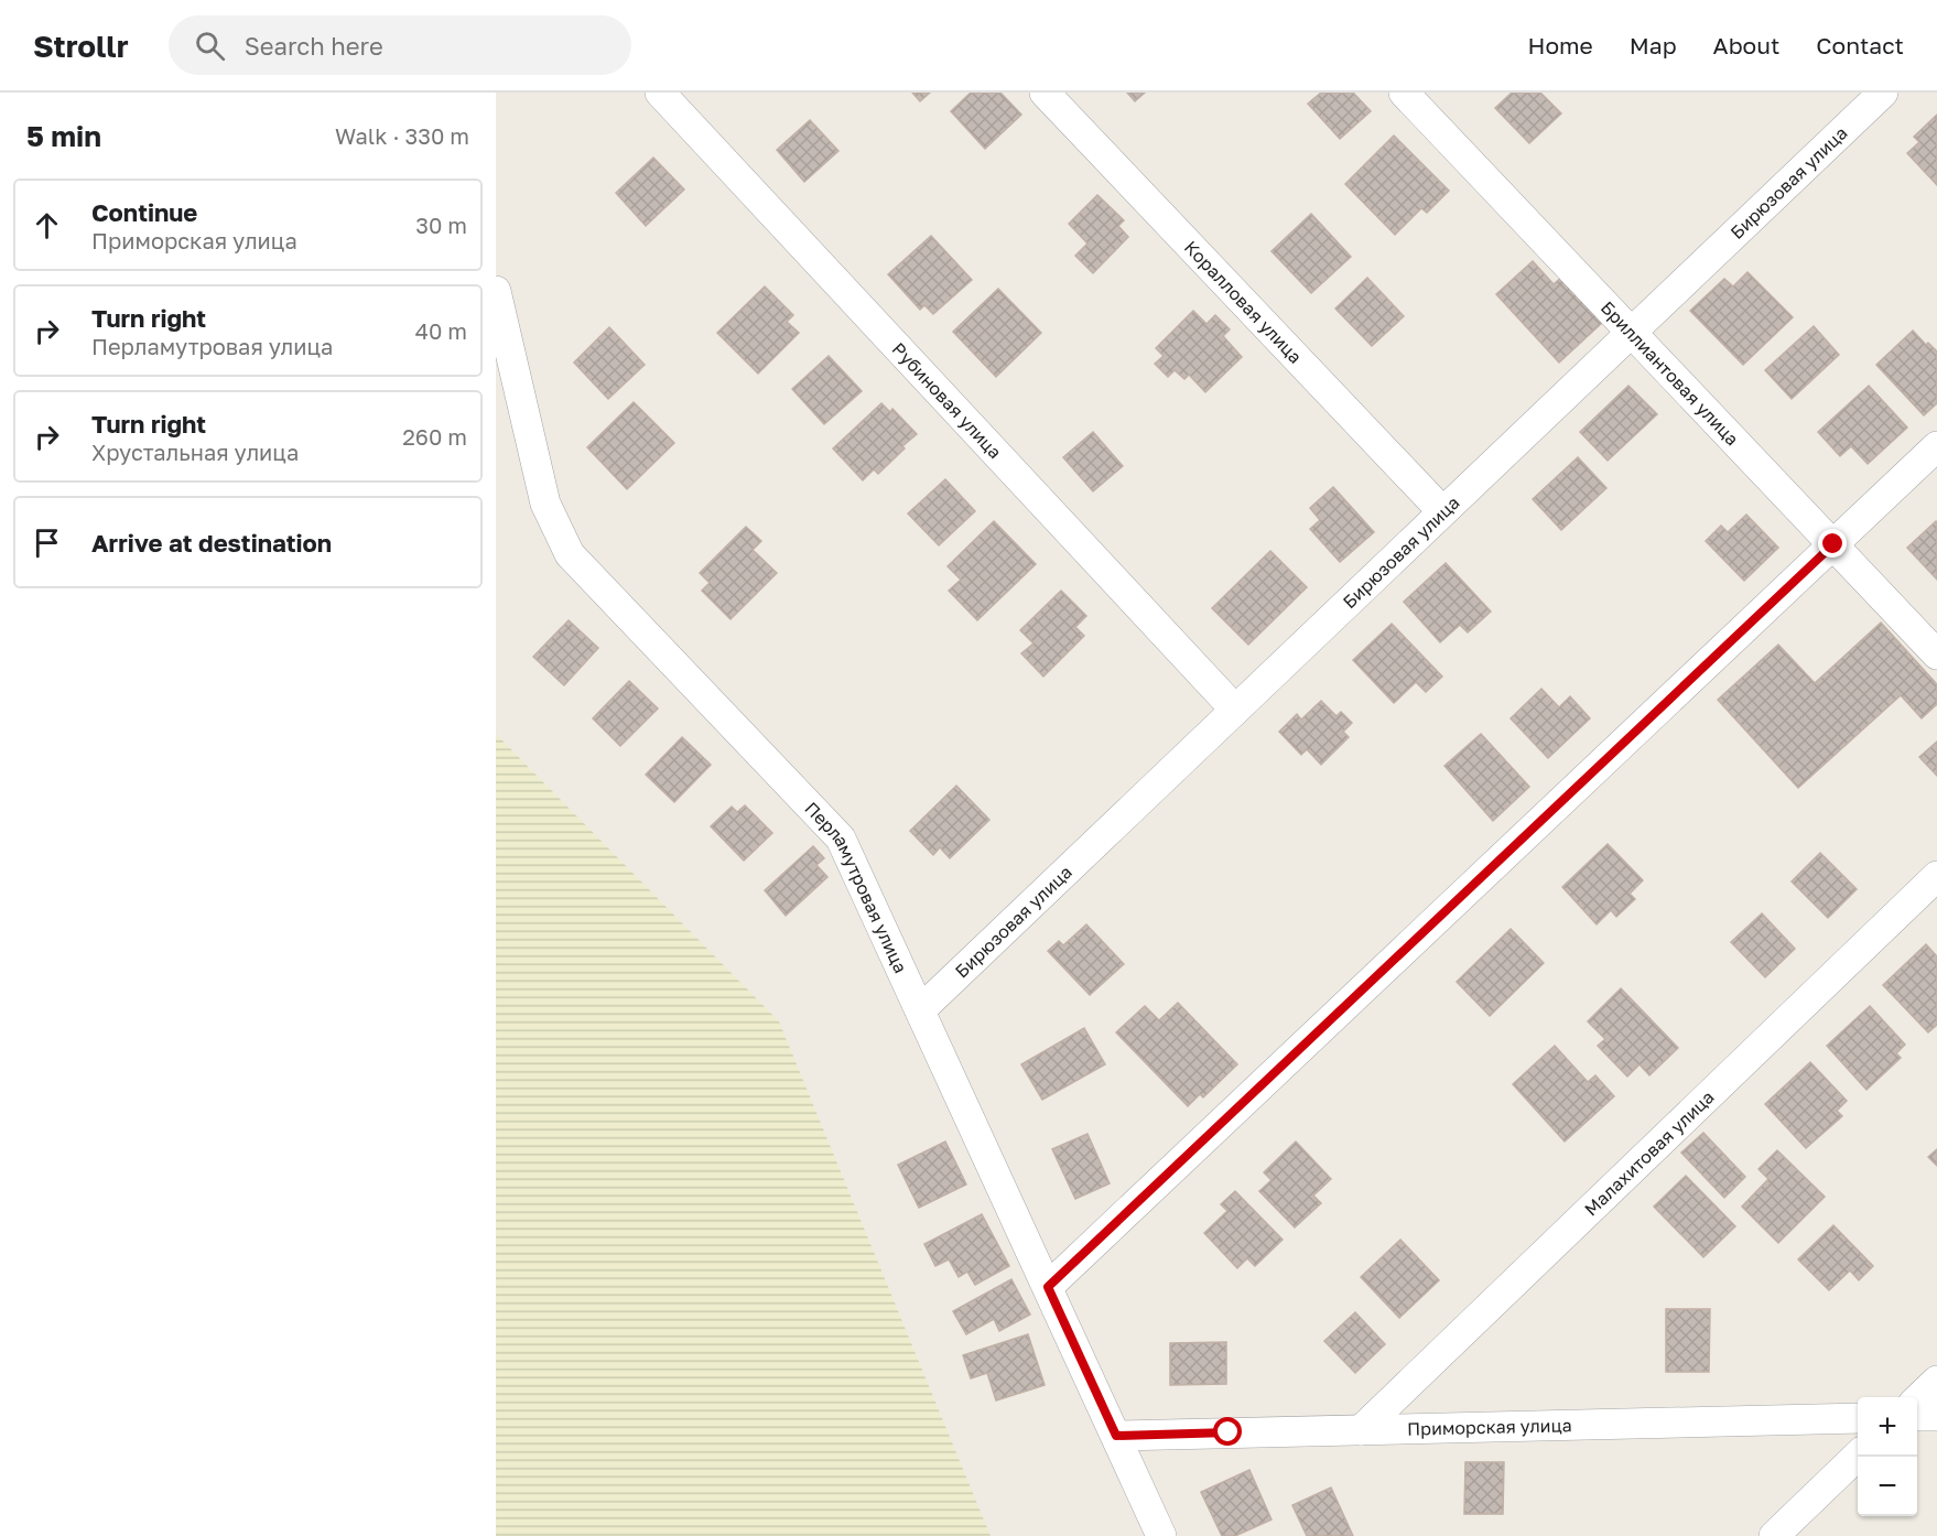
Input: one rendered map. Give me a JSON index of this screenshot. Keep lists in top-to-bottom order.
{
  "streets": {
    "street": [
      "Бирюзовая улица",
      "Коралловая улица",
      "Бриллиантовая улица",
      "Рубиновая улица",
      "Перламутровая улица",
      "Малахитовая улица",
      "Приморская улица"
    ]
  },
  "crossings": [
    ["Бирюзовая улица", "Коралловая улица"],
    ["Бирюзовая улица", "Бриллиантовая улица"],
    ["Бирюзовая улица", "Рубиновая улица"],
    ["Бирюзовая улица", "Перламутровая улица"],
    ["Перламутровая улица", "Приморская улица"],
    ["Малахитовая улица", "Приморская улица"]
  ],
  "page": {
    "header": "Strollr",
    "search": "Search here",
    "nav": [
      "Home",
      "Map",
      "About",
      "Contact"
    ],
    "heading": ["5 min", "Walk · 330 m"],
    "list": [
      ["Continue", "Приморская улица", "30 m"],
      ["Turn right", "Перламутровая улица", "40 m"],
      ["Turn right", "Хрустальная улица", "260 m"],
      "Arrive at destination"
    ],
    "map_buttons": ["+", "−"]
  }
}
